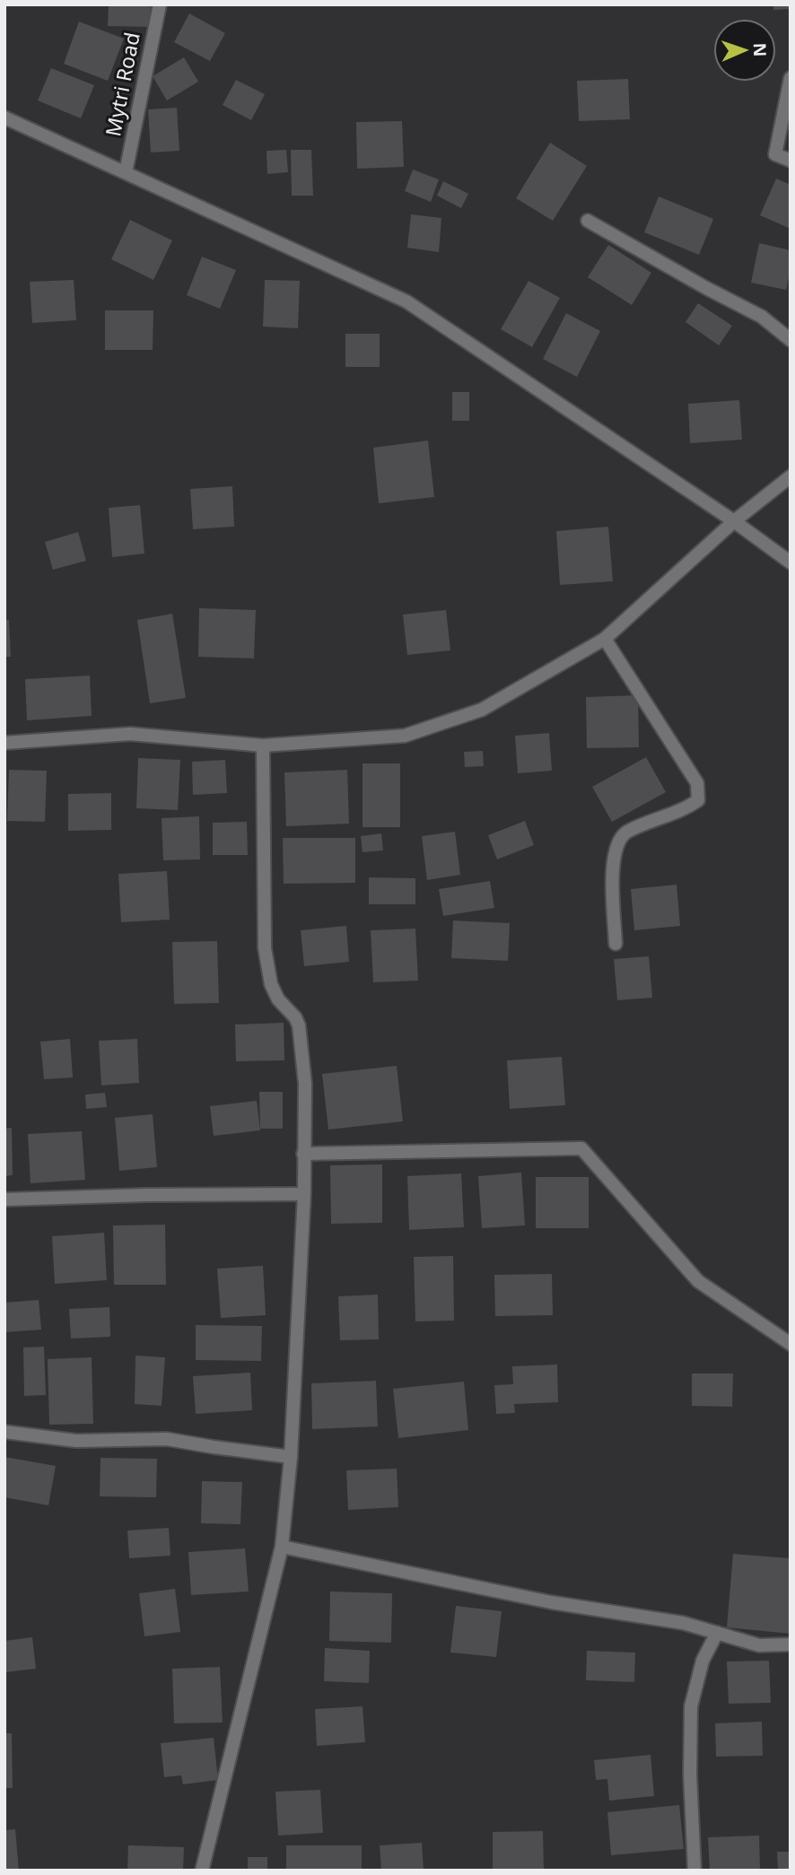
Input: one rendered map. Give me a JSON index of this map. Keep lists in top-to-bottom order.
{
  "streets": {
    "street": ["Mytri Road"]
  },
  "north": "right"
}
